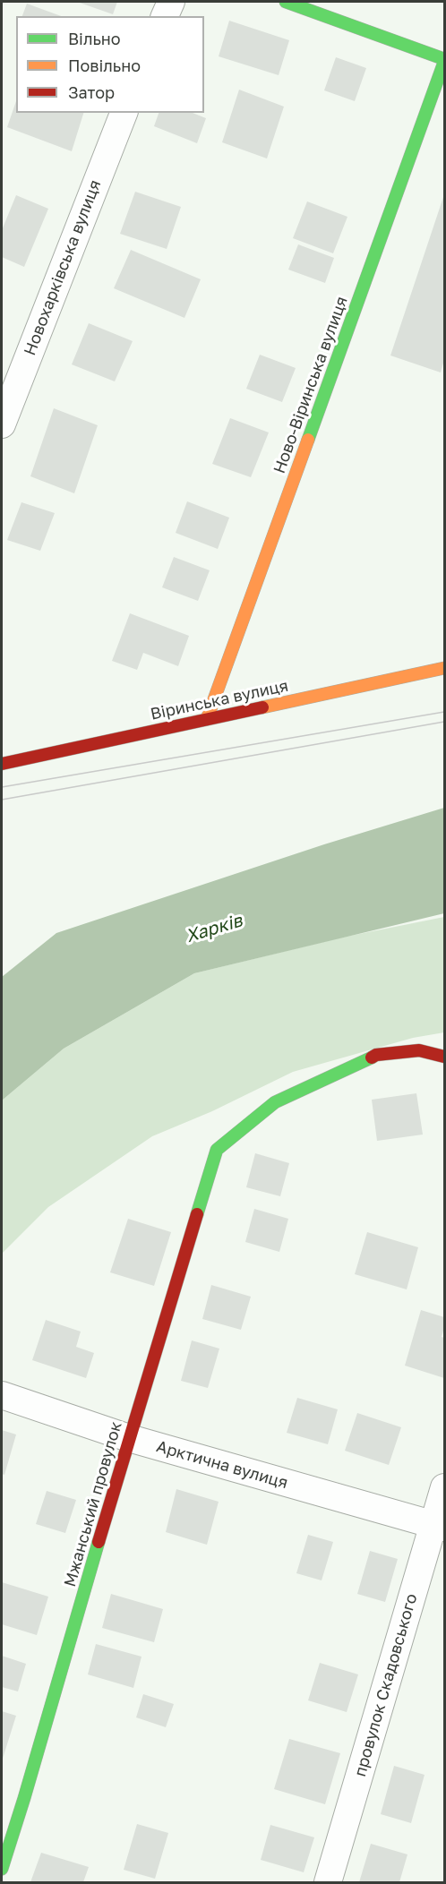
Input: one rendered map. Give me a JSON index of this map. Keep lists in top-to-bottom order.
{
  "streets": {
    "street": [
      "Новохарківська вулиця",
      "Ново-Віринська вулиця",
      "Віринська вулиця",
      "Арктична вулиця",
      "Мжанський провулок",
      "провулок Скадовського"
    ]
  },
  "crossings": [
    ["Ново-Віринська вулиця", "Віринська вулиця"],
    ["Арктична вулиця", "Мжанський провулок"],
    ["Арктична вулиця", "провулок Скадовського"]
  ],
  "water": ["Харків"],
  "legend": ["Вільно", "Повільно", "Затор"]
}
